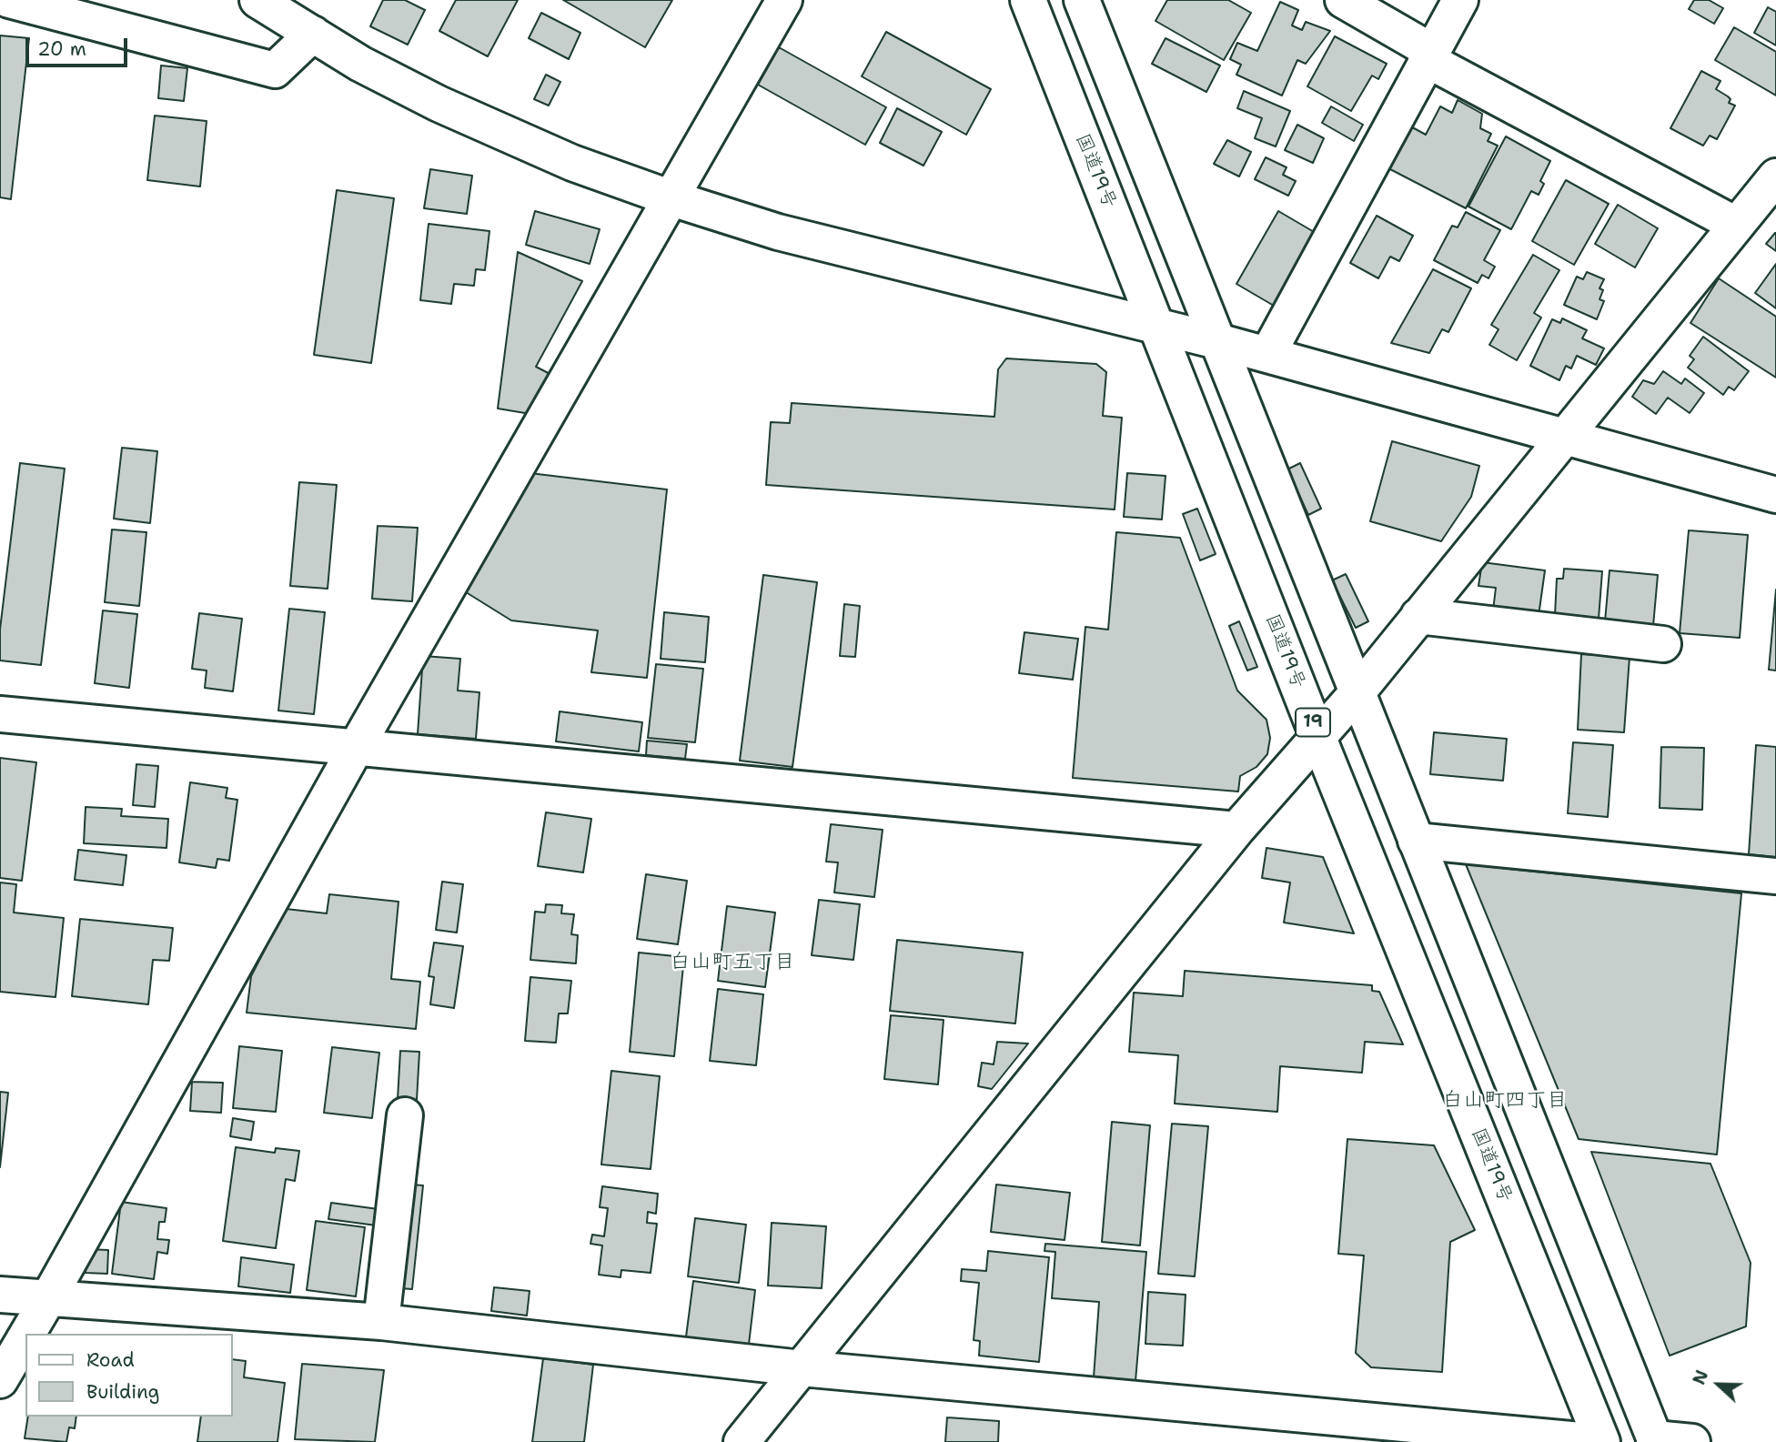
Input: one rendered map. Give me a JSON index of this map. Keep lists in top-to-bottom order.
{
  "streets": {
    "main road": ["国道19号", "19"]
  },
  "districts": ["白山町五丁目", "白山町四丁目"],
  "legend": ["Road", "Building"],
  "scale_bar": "20 m",
  "north": "left"
}
